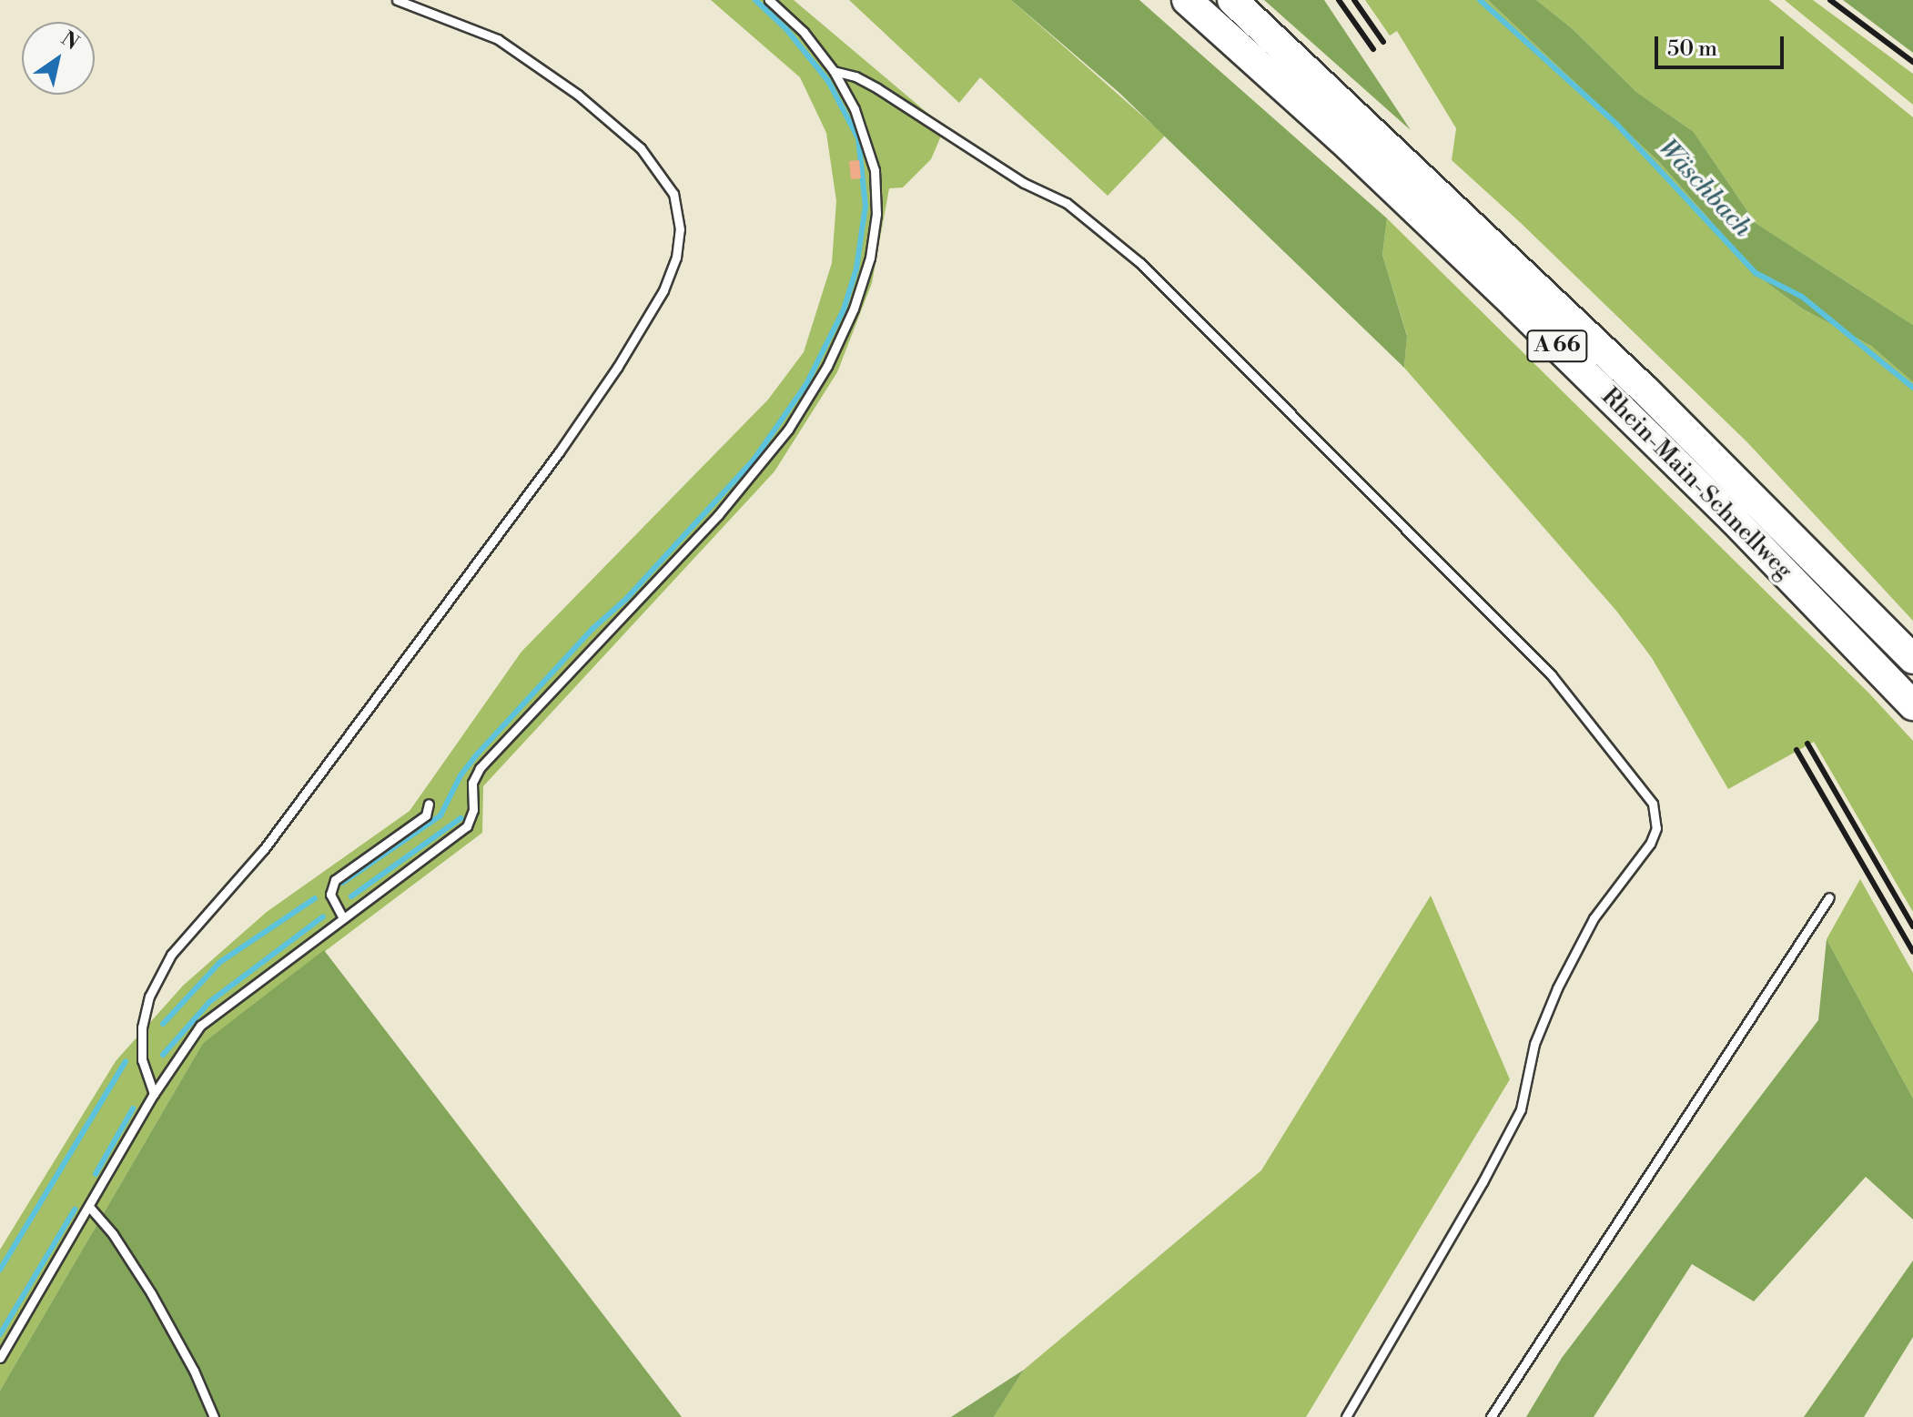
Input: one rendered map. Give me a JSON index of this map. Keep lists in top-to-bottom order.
{
  "streets": {
    "highway": ["A 66", "Rhein-Main-Schnellweg"]
  },
  "water": ["Wäschbach"],
  "scale_bar": "50 m",
  "north": "top right"
}
